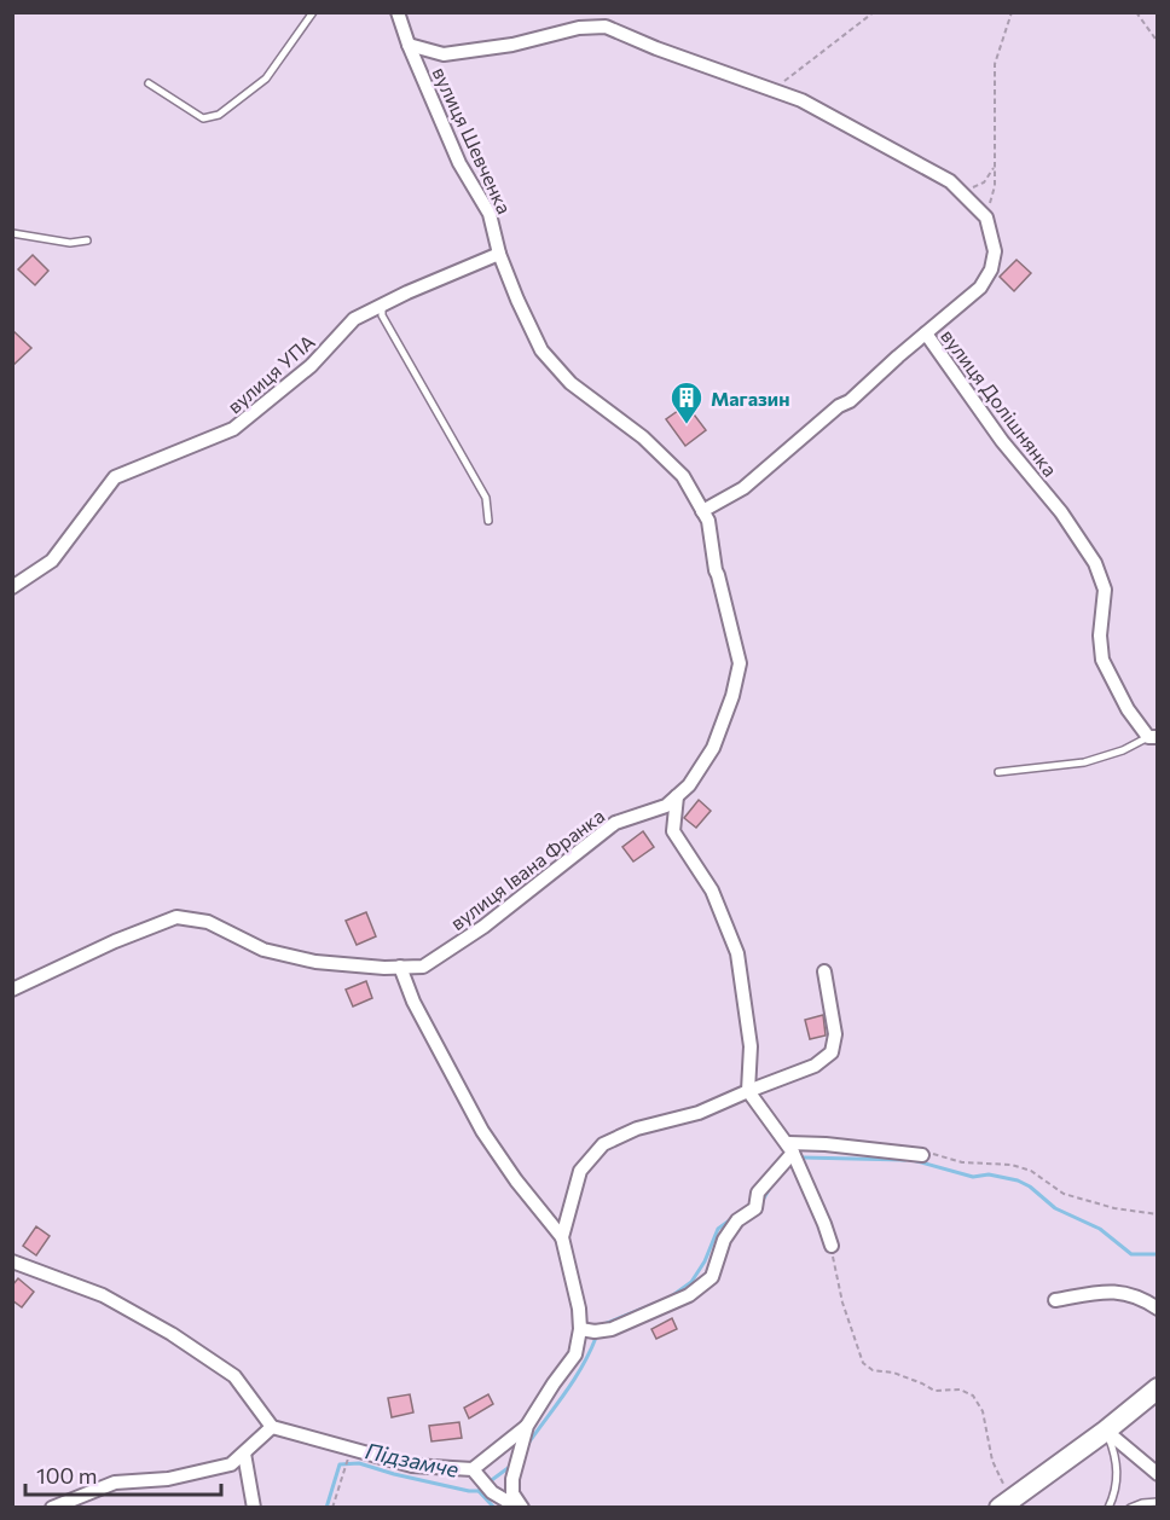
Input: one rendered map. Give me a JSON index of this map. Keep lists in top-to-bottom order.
{
  "streets": {
    "street": [
      "вулиця Шевченка",
      "вулиця УПА",
      "вулиця Долішнянка",
      "вулиця Івана Франка"
    ]
  },
  "crossings": [
    ["вулиця Шевченка", "вулиця УПА"],
    ["вулиця Шевченка", "вулиця Долішнянка"],
    ["вулиця Шевченка", "вулиця Івана Франка"],
    ["вулиця Долішнянка", "вулиця Івана Франка"]
  ],
  "water": ["Підзамче"],
  "places": {
    "building": ["Магазин"]
  },
  "scale_bar": "100 m"
}
